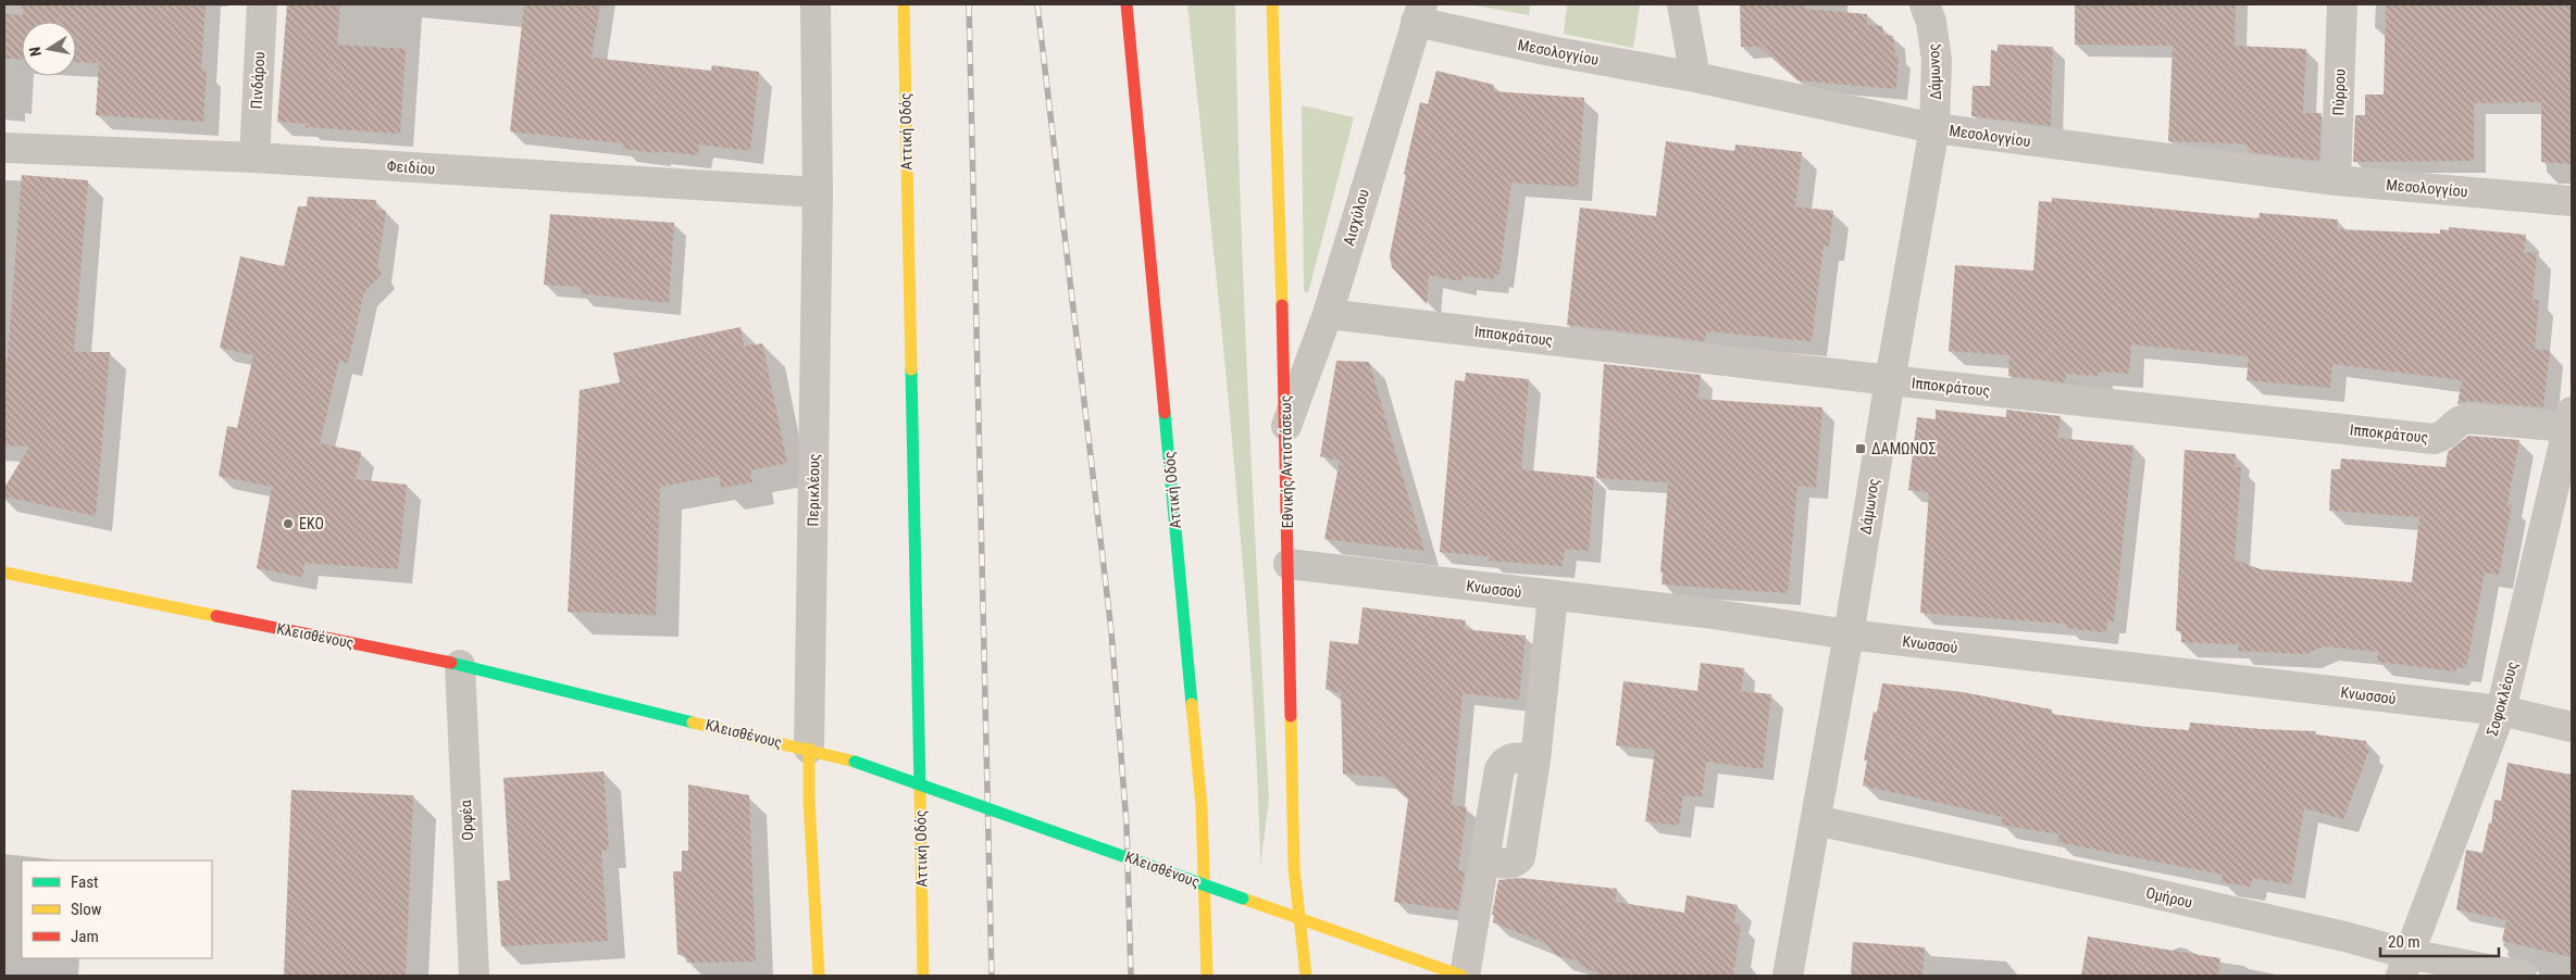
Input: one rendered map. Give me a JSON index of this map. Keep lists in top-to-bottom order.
{
  "streets": {
    "main road": [
      "Αττική Οδός",
      "Εθνικής Αντιστάσεως",
      "Περικλέους",
      "Κλεισθένους"
    ],
    "street": [
      "Μεσολογγίου",
      "Δάμωνος",
      "Πινδάρου",
      "Πύρρου",
      "Φειδίου",
      "Αισχύλου",
      "Ιπποκράτους",
      "Κνωσσού",
      "Σοφοκλέους",
      "Ορφέα",
      "Ομήρου"
    ]
  },
  "crossings": [
    ["Μεσολογγίου", "Δάμωνος"],
    ["Μεσολογγίου", "Πύρρου"],
    ["Μεσολογγίου", "Αισχύλου"],
    ["Δάμωνος", "Ιπποκράτους"],
    ["Δάμωνος", "Κνωσσού"],
    ["Δάμωνος", "Ομήρου"],
    ["Πινδάρου", "Φειδίου"],
    ["Φειδίου", "Περικλέους"],
    ["Αισχύλου", "Ιπποκράτους"],
    ["Αισχύλου", "Εθνικής Αντιστάσεως"],
    ["Ιπποκράτους", "Σοφοκλέους"],
    ["Εθνικής Αντιστάσεως", "Κνωσσού"],
    ["Εθνικής Αντιστάσεως", "Κλεισθένους"],
    ["Περικλέους", "Κλεισθένους"],
    ["Κνωσσού", "Σοφοκλέους"],
    ["Κλεισθένους", "Ορφέα"],
    ["Σοφοκλέους", "Ομήρου"]
  ],
  "places": {
    "transit": ["ΔΑΜΩΝΟΣ"],
    "other": ["ΕΚΟ"]
  },
  "legend": ["Fast", "Slow", "Jam"],
  "scale_bar": "20 m",
  "north": "left"
}
